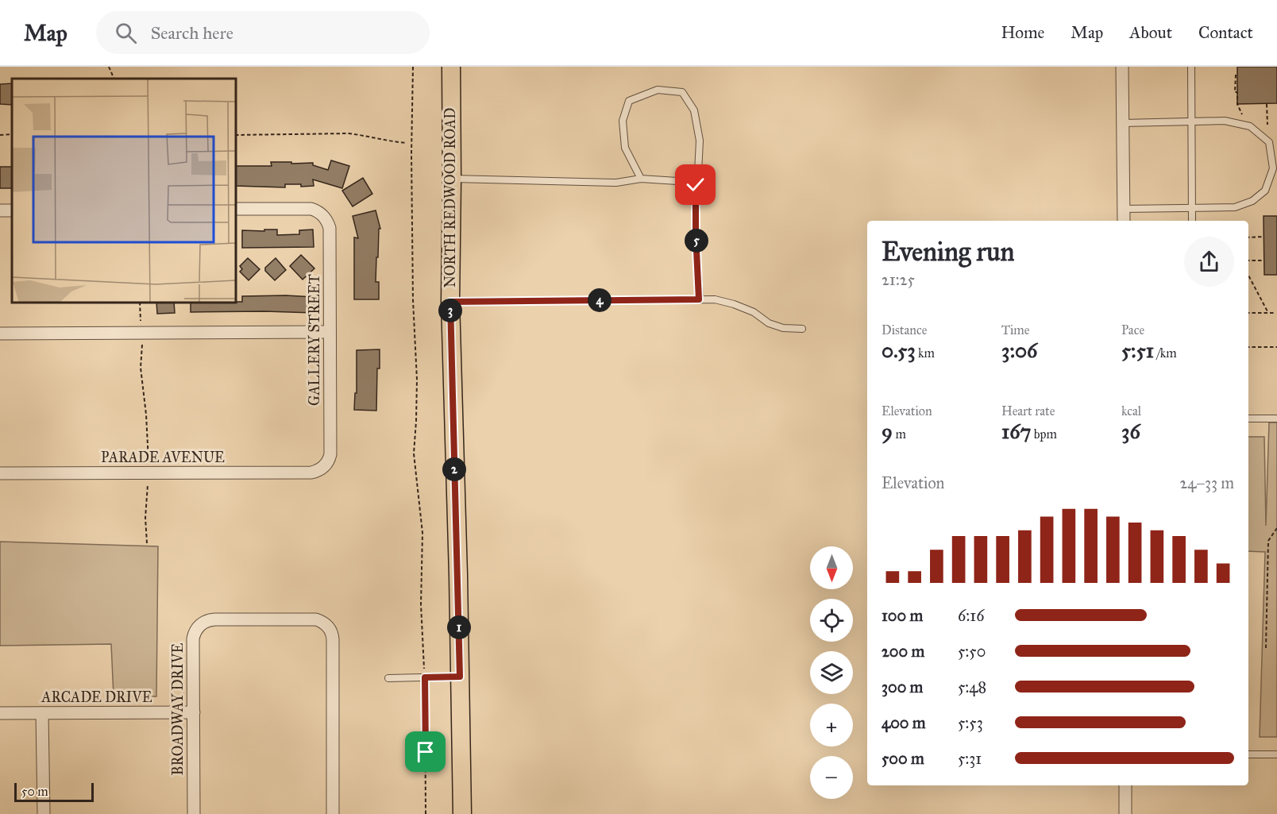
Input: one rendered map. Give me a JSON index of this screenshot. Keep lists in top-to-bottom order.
{
  "streets": {
    "main road": ["NORTH REDWOOD ROAD"],
    "street": [
      "GALLERY STREET",
      "PARADE AVENUE",
      "ARCADE DRIVE",
      "BROADWAY DRIVE"
    ]
  },
  "crossings": [
    ["GALLERY STREET", "PARADE AVENUE"],
    ["ARCADE DRIVE", "BROADWAY DRIVE"]
  ],
  "scale_bar": "50 m",
  "north": "bottom",
  "page": {
    "header": "Map",
    "search": "Search here",
    "nav": [
      "Home",
      "Map",
      "About",
      "Contact"
    ],
    "heading": ["Evening run", "21:25"],
    "pins": [
      "5",
      "4",
      "3",
      "2",
      "1"
    ],
    "stats": [
      ["Distance", "0.53 km"],
      ["Time", "3:06"],
      ["Pace", "5:51 /km"],
      ["Elevation", "9 m"],
      ["Heart rate", "167 bpm"],
      ["kcal", "36"]
    ],
    "chart": ["Elevation", "24–33 m"],
    "map_buttons": ["+", "−"],
    "list": [
      {
        "name": "100 m",
        "note": "6:16"
      },
      {
        "name": "200 m",
        "note": "5:50"
      },
      {
        "name": "300 m",
        "note": "5:48"
      },
      {
        "name": "400 m",
        "note": "5:53"
      },
      {
        "name": "500 m",
        "note": "5:31"
      }
    ],
    "scale": "50 m"
  }
}
